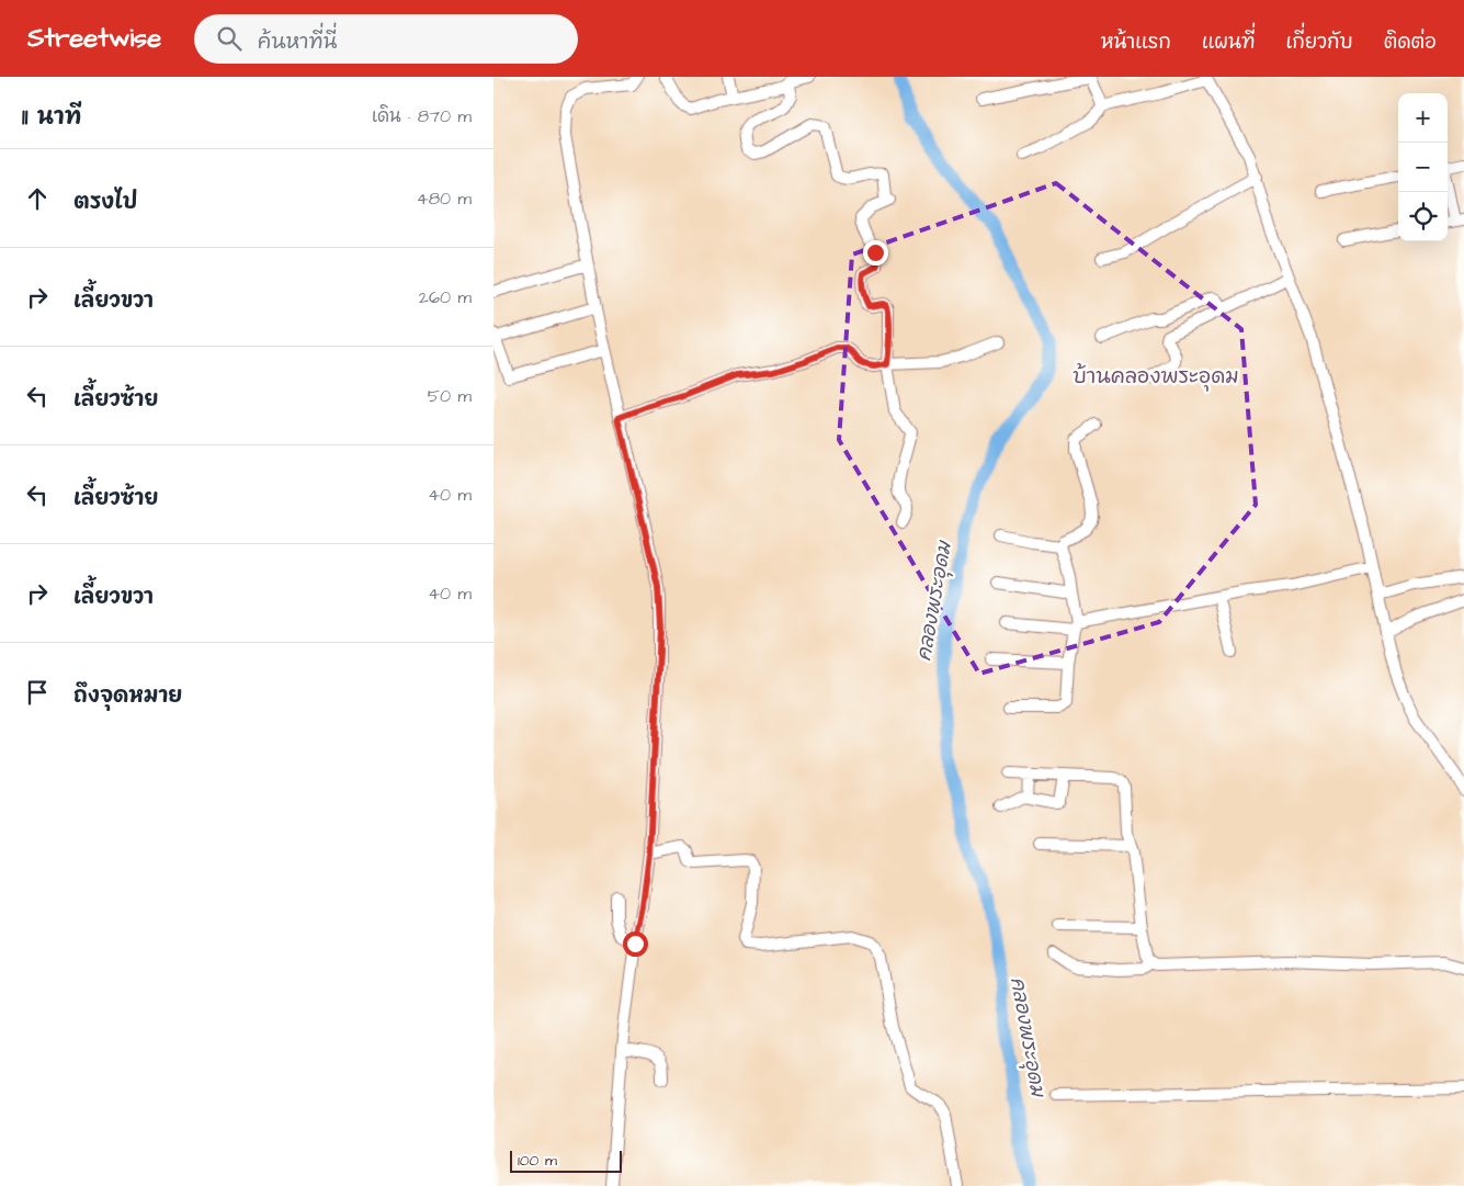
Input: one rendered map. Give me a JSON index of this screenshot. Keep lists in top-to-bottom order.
{
  "districts": ["บ้านคลองพระอุดม"],
  "water": ["คลองพระอุดม"],
  "scale_bar": "100 m",
  "page": {
    "header": "Streetwise",
    "search": "ค้นหาที่นี่",
    "nav": [
      "หน้าแรก",
      "แผนที่",
      "เกี่ยวกับ",
      "ติดต่อ"
    ],
    "heading": ["11 นาที", "เดิน · 870 m"],
    "map_buttons": ["+", "−"],
    "list": [
      ["ตรงไป", "480 m"],
      ["เลี้ยวขวา", "260 m"],
      ["เลี้ยวซ้าย", "50 m"],
      ["เลี้ยวซ้าย", "40 m"],
      ["เลี้ยวขวา", "40 m"],
      "ถึงจุดหมาย"
    ],
    "scale": "100 m"
  }
}
